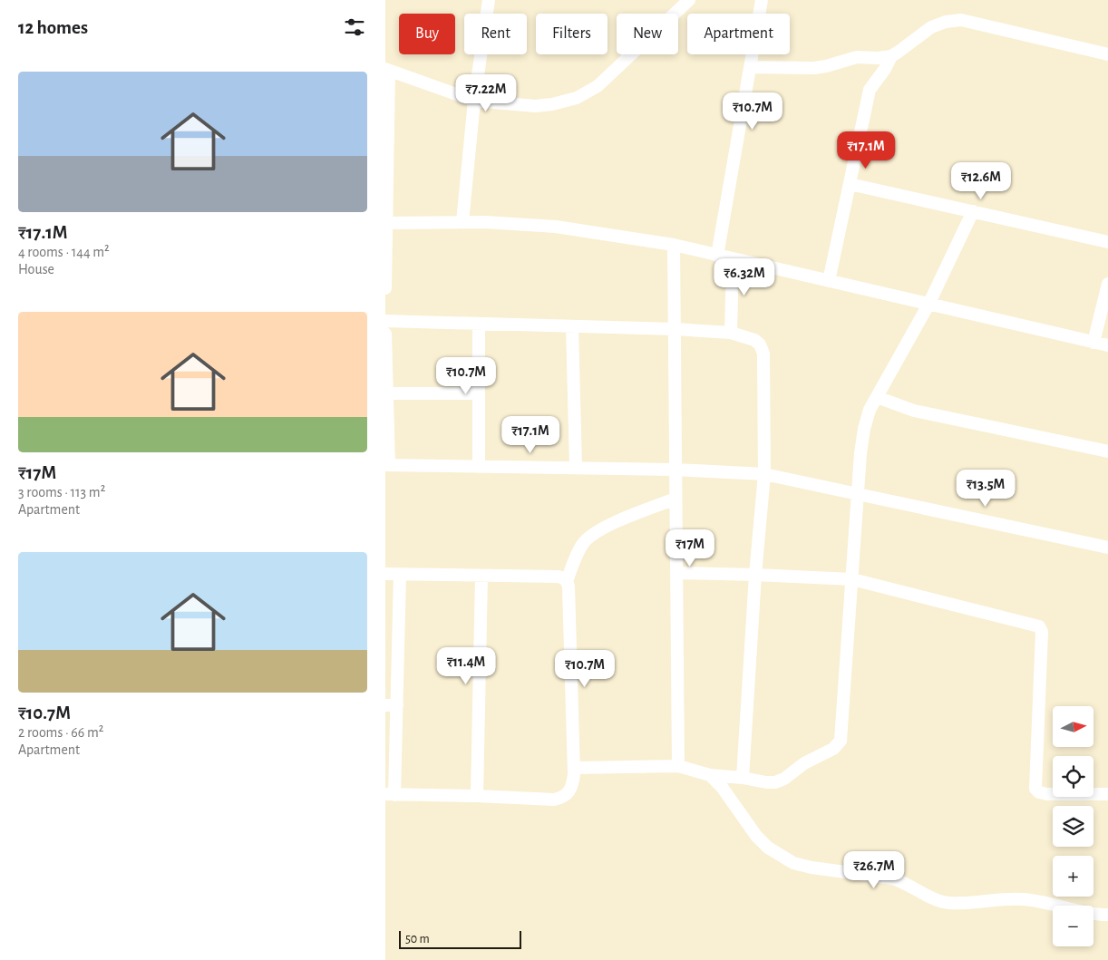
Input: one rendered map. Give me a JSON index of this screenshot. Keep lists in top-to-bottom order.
{
  "scale_bar": "50 m",
  "north": "right",
  "page": {
    "heading": "12 homes",
    "chip": [
      "Buy",
      "Rent",
      "Filters",
      "New",
      "Apartment"
    ],
    "list": [
      {
        "name": "₹17.1M",
        "note": "4 rooms · 144 m² · House"
      },
      {
        "name": "₹17M",
        "note": "3 rooms · 113 m² · Apartment"
      },
      {
        "name": "₹10.7M",
        "note": "2 rooms · 66 m² · Apartment"
      }
    ],
    "price": [
      "₹7.22M",
      "₹10.7M",
      "₹17.1M",
      "₹12.6M",
      "₹6.32M",
      "₹10.7M",
      "₹17.1M",
      "₹13.5M",
      "₹17M",
      "₹11.4M",
      "₹10.7M",
      "₹26.7M"
    ],
    "map_buttons": ["+", "−"],
    "scale": "50 m"
  }
}
